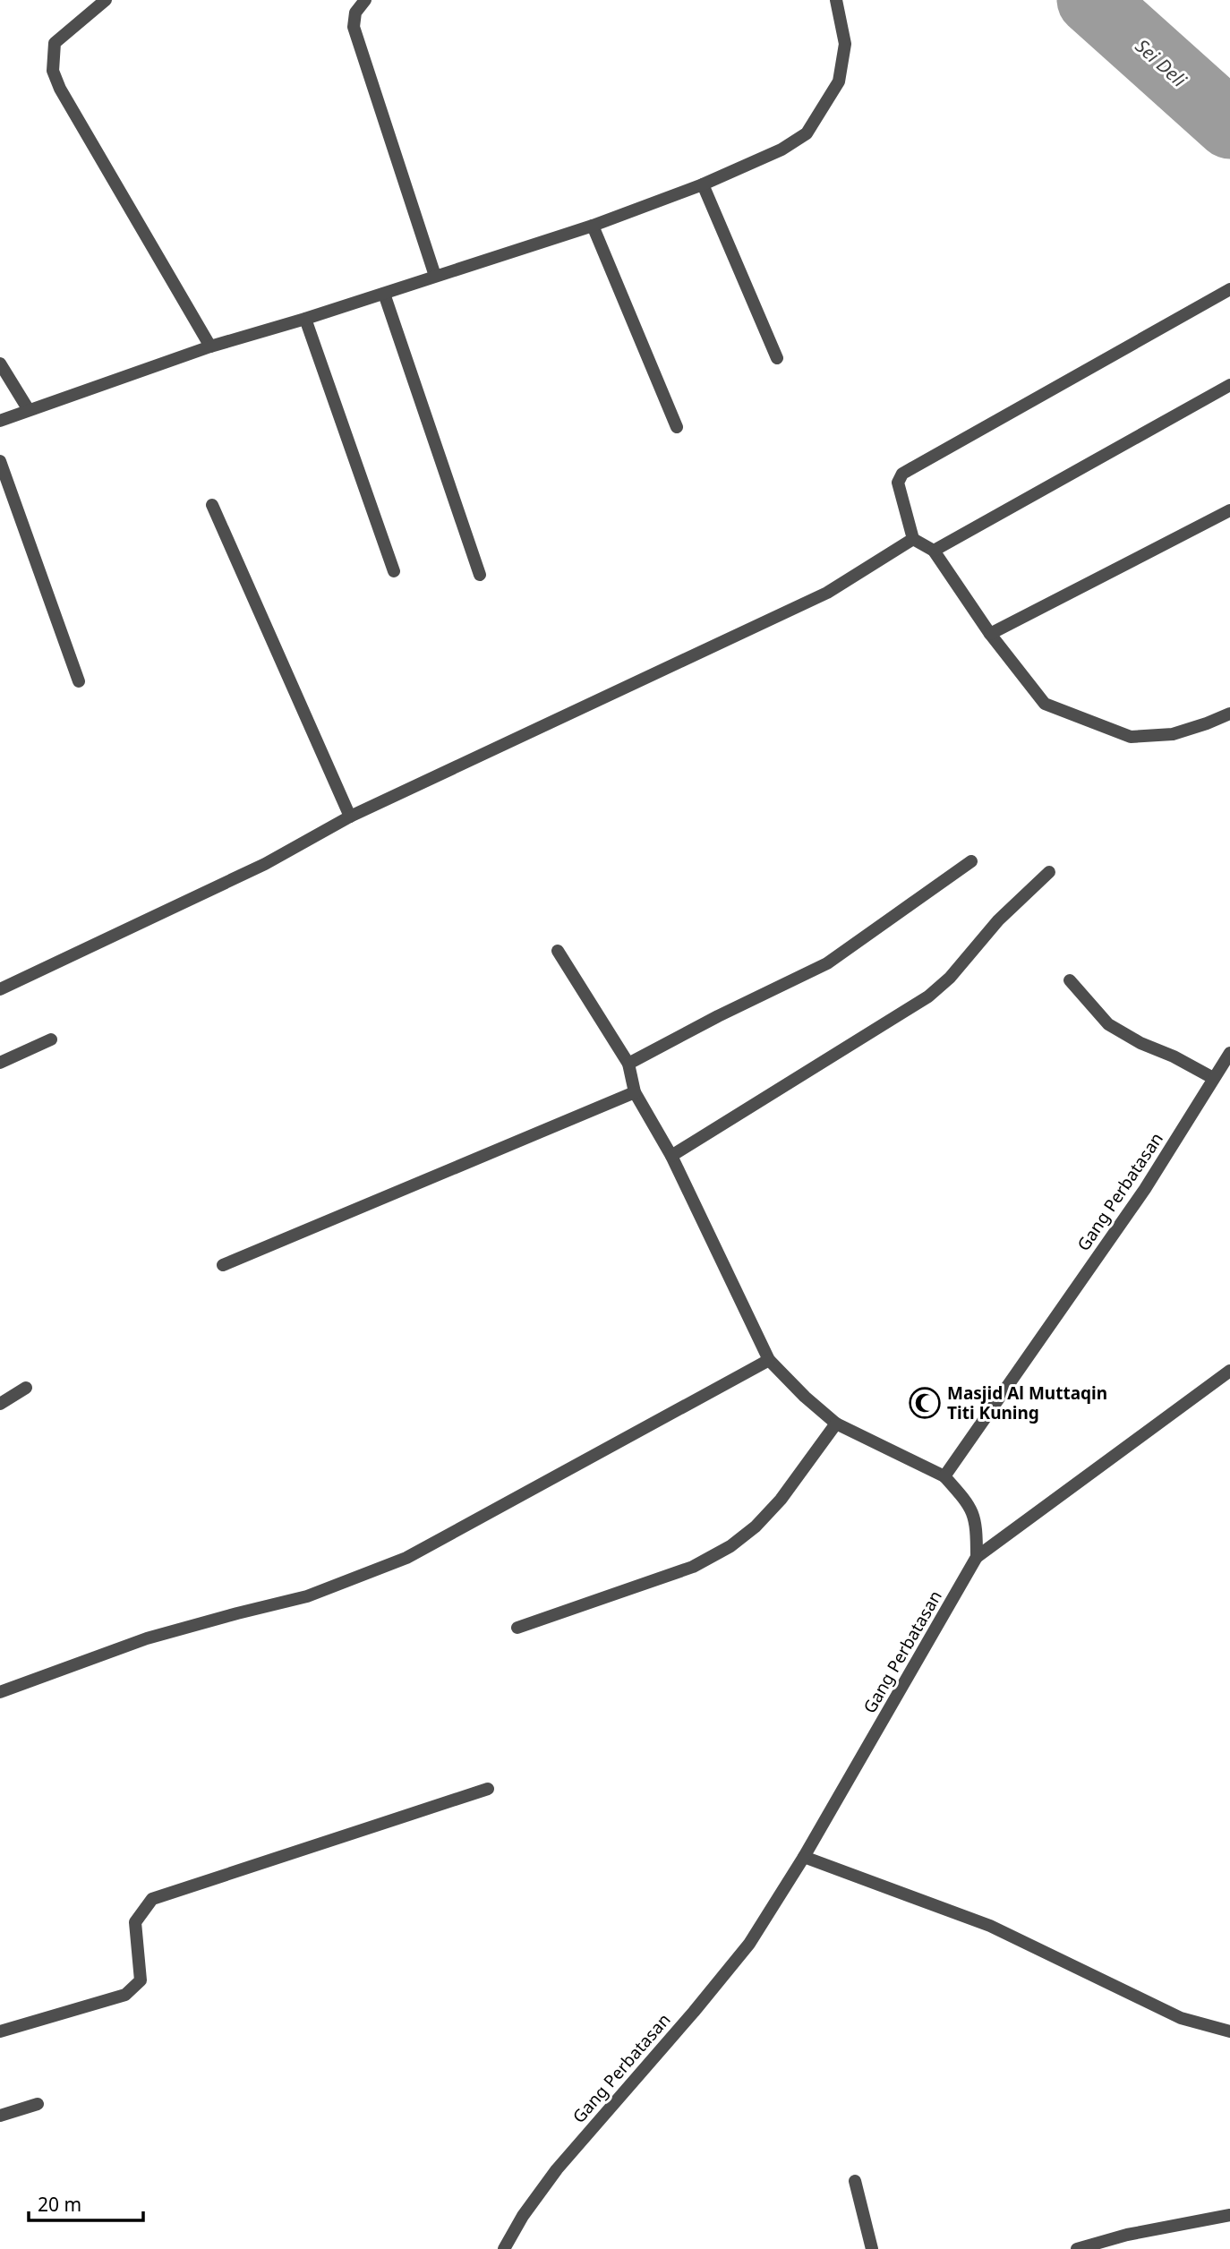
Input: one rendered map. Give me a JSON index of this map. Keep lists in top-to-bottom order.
{
  "streets": {
    "street": ["Gang Perbatasan"]
  },
  "water": ["Sei Deli"],
  "places": {
    "mosque": ["Masjid Al Muttaqin Titi Kuning"]
  },
  "scale_bar": "20 m"
}
